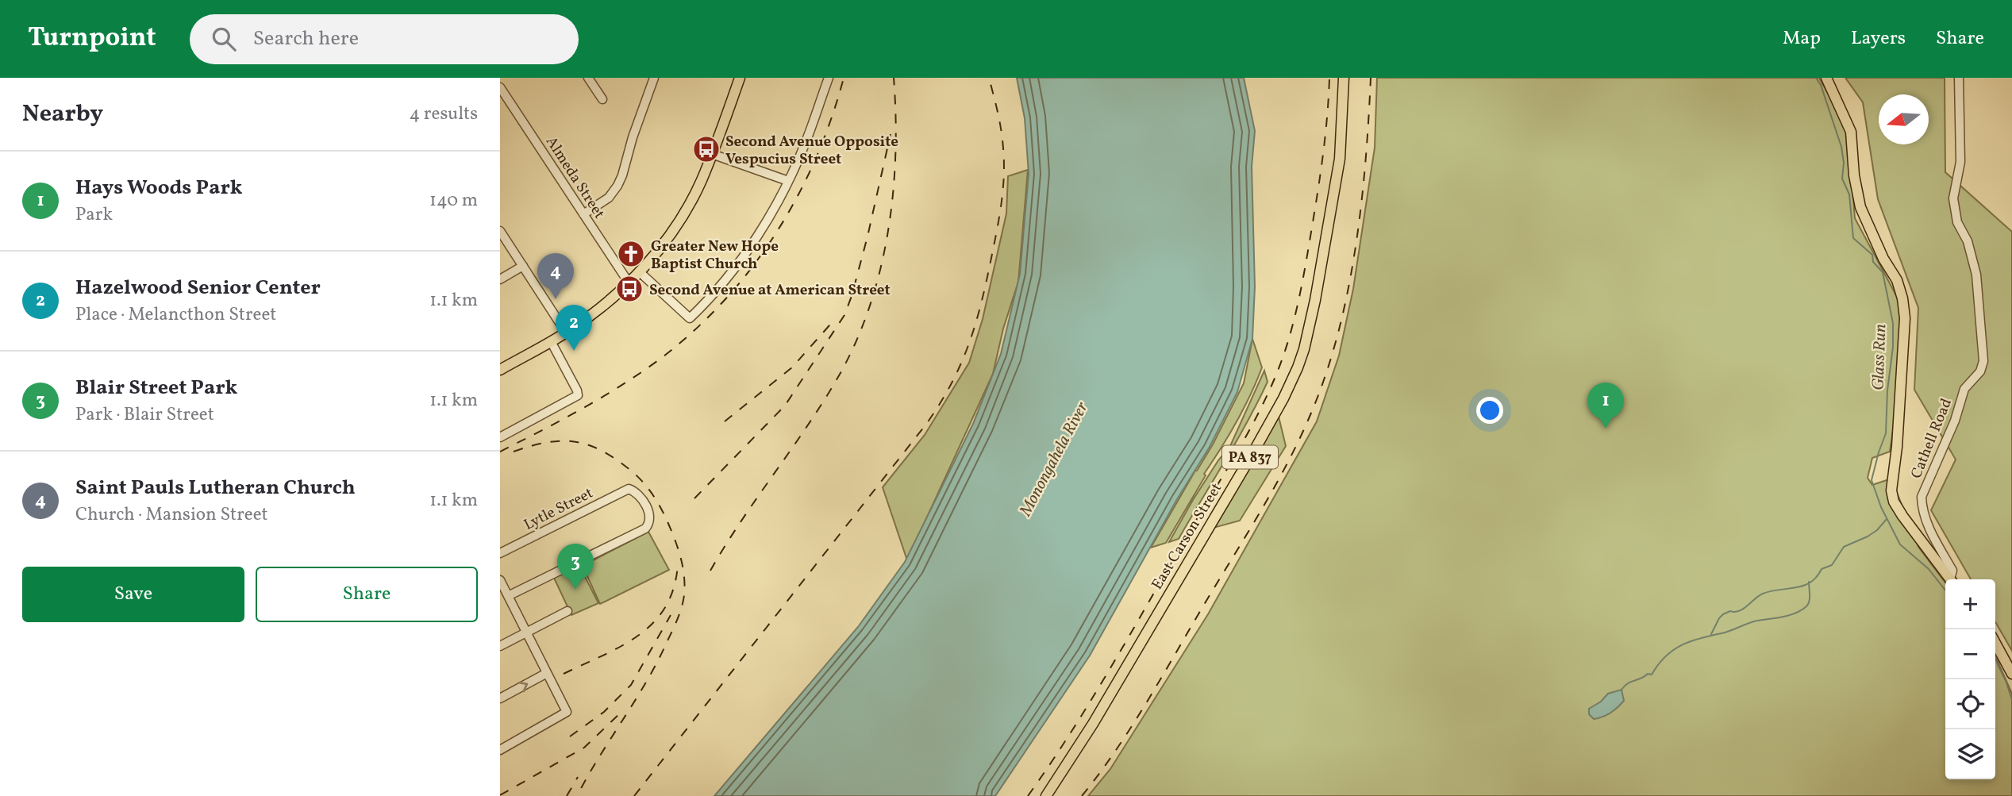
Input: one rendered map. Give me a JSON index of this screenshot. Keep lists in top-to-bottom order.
{
  "streets": {
    "main road": ["PA 837", "East Carson Street"],
    "street": ["Almeda Street", "Cathell Road", "Lytle Street"]
  },
  "water": ["Glass Run", "Monongahela River"],
  "places": {
    "bus stop": ["Second Avenue Opposite Vespucius Street", "Second Avenue at American Street"],
    "church": ["Greater New Hope Baptist Church"]
  },
  "north": "left",
  "page": {
    "header": "Turnpoint",
    "search": "Search here",
    "nav": ["Map", "Layers", "Share"],
    "heading": ["Nearby", "4 results"],
    "list": [
      {
        "mark": "1",
        "name": "Hays Woods Park",
        "note": "Park",
        "value": "140 m"
      },
      {
        "mark": "2",
        "name": "Hazelwood Senior Center",
        "note": "Place · Melancthon Street",
        "value": "1.1 km"
      },
      {
        "mark": "3",
        "name": "Blair Street Park",
        "note": "Park · Blair Street",
        "value": "1.1 km"
      },
      {
        "mark": "4",
        "name": "Saint Pauls Lutheran Church",
        "note": "Church · Mansion Street",
        "value": "1.1 km"
      }
    ],
    "pins": [
      "4",
      "2",
      "1",
      "3"
    ],
    "buttons": ["Save", "Share"],
    "map_buttons": ["+", "−"]
  }
}
